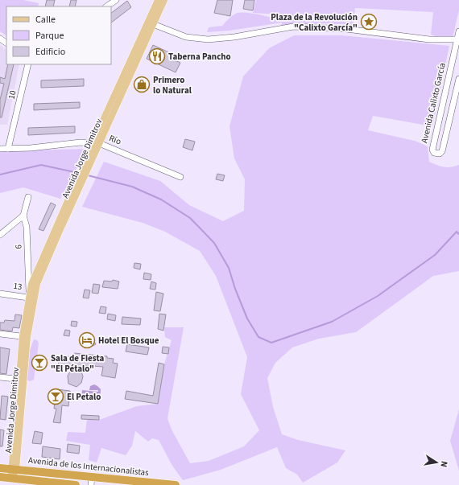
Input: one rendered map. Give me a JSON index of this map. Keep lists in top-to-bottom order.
{
  "streets": {
    "highway": ["Avenida de los Internacionalistas"],
    "main road": ["Avenida Jorge Dimitrov"],
    "street": [
      "10",
      "Avenida Calixto García",
      "Río",
      "6",
      "13"
    ]
  },
  "crossings": [
    ["10", "Río"],
    ["Río", "Avenida Jorge Dimitrov"],
    ["Avenida Jorge Dimitrov", "6"],
    ["Avenida Jorge Dimitrov", "13"],
    ["Avenida Jorge Dimitrov", "Avenida de los Internacionalistas"],
    ["6", "13"]
  ],
  "places": {
    "place": ["Plaza de la Revolución \"Calixto García\""],
    "restaurant": ["Taberna Pancho"],
    "shop": ["Primero lo Natural"],
    "hotel": ["Hotel El Bosque"],
    "bar": ["Sala de Fiesta \"El Pétalo\"", "El Petalo"]
  },
  "legend": ["Calle", "Parque", "Edificio"],
  "north": "right"
}
